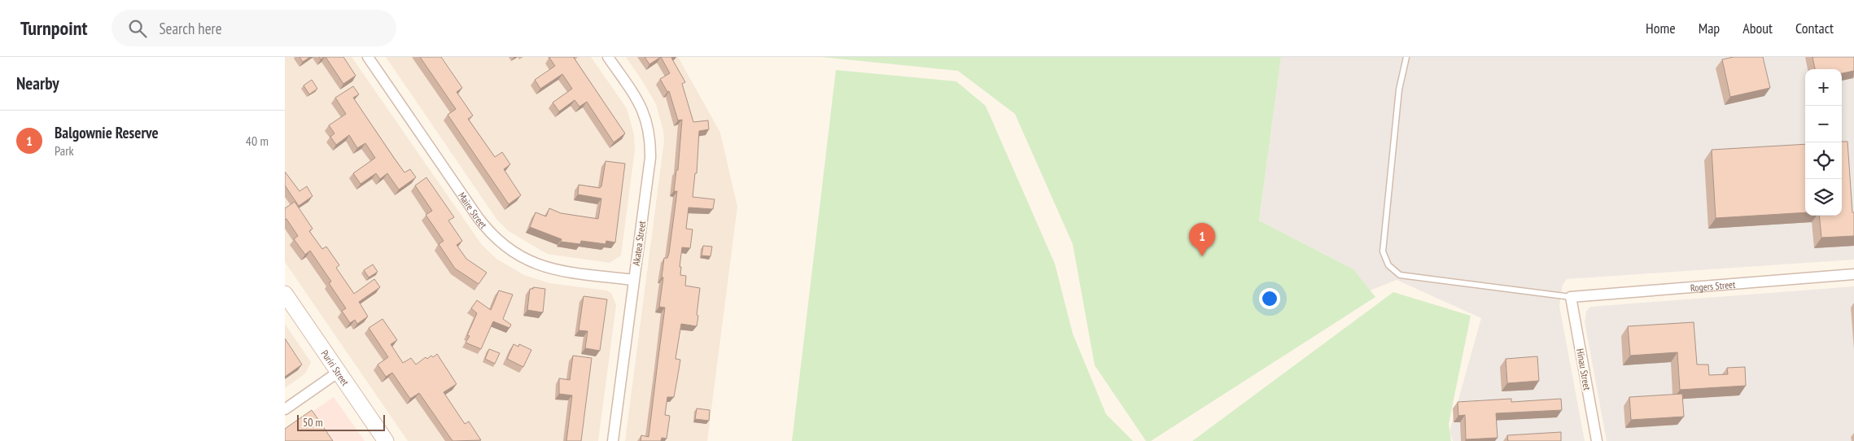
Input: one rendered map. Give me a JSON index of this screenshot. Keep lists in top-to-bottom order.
{
  "streets": {
    "main road": ["Puriri Street"],
    "street": [
      "Maire Street",
      "Akatea Street",
      "Rogers Street",
      "Hinau Street"
    ]
  },
  "crossings": [
    ["Maire Street", "Akatea Street"],
    ["Rogers Street", "Hinau Street"]
  ],
  "scale_bar": "50 m",
  "page": {
    "header": "Turnpoint",
    "search": "Search here",
    "nav": [
      "Home",
      "Map",
      "About",
      "Contact"
    ],
    "heading": "Nearby",
    "map_buttons": ["+", "−"],
    "list": [
      {
        "mark": "1",
        "name": "Balgownie Reserve",
        "note": "Park",
        "value": "40 m"
      }
    ],
    "pins": "1",
    "scale": "50 m"
  }
}
